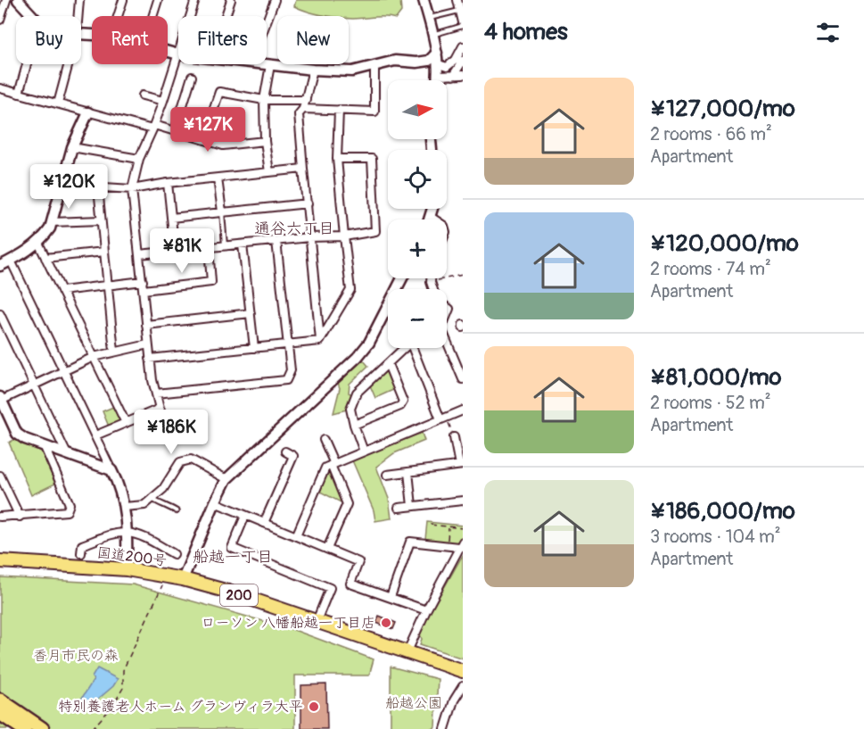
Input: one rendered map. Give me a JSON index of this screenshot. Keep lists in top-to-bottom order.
{
  "streets": {
    "highway": ["国道200号", "200"]
  },
  "districts": ["通谷六丁目", "船越一丁目"],
  "parks": ["香月市民の森", "船越公園"],
  "places": ["ローソン 八幡船越一丁目店", "特別養護老人ホーム グランヴィラ大平"],
  "north": "right",
  "page": {
    "heading": "4 homes",
    "chip": [
      "Buy",
      "Rent",
      "Filters",
      "New"
    ],
    "list": [
      {
        "name": "¥127,000/mo",
        "note": "2 rooms · 66 m² · Apartment"
      },
      {
        "name": "¥120,000/mo",
        "note": "2 rooms · 74 m² · Apartment"
      },
      {
        "name": "¥81,000/mo",
        "note": "2 rooms · 52 m² · Apartment"
      },
      {
        "name": "¥186,000/mo",
        "note": "3 rooms · 104 m² · Apartment"
      }
    ],
    "map_buttons": ["+", "−"],
    "price": [
      "¥127K",
      "¥120K",
      "¥81K",
      "¥186K"
    ]
  }
}
